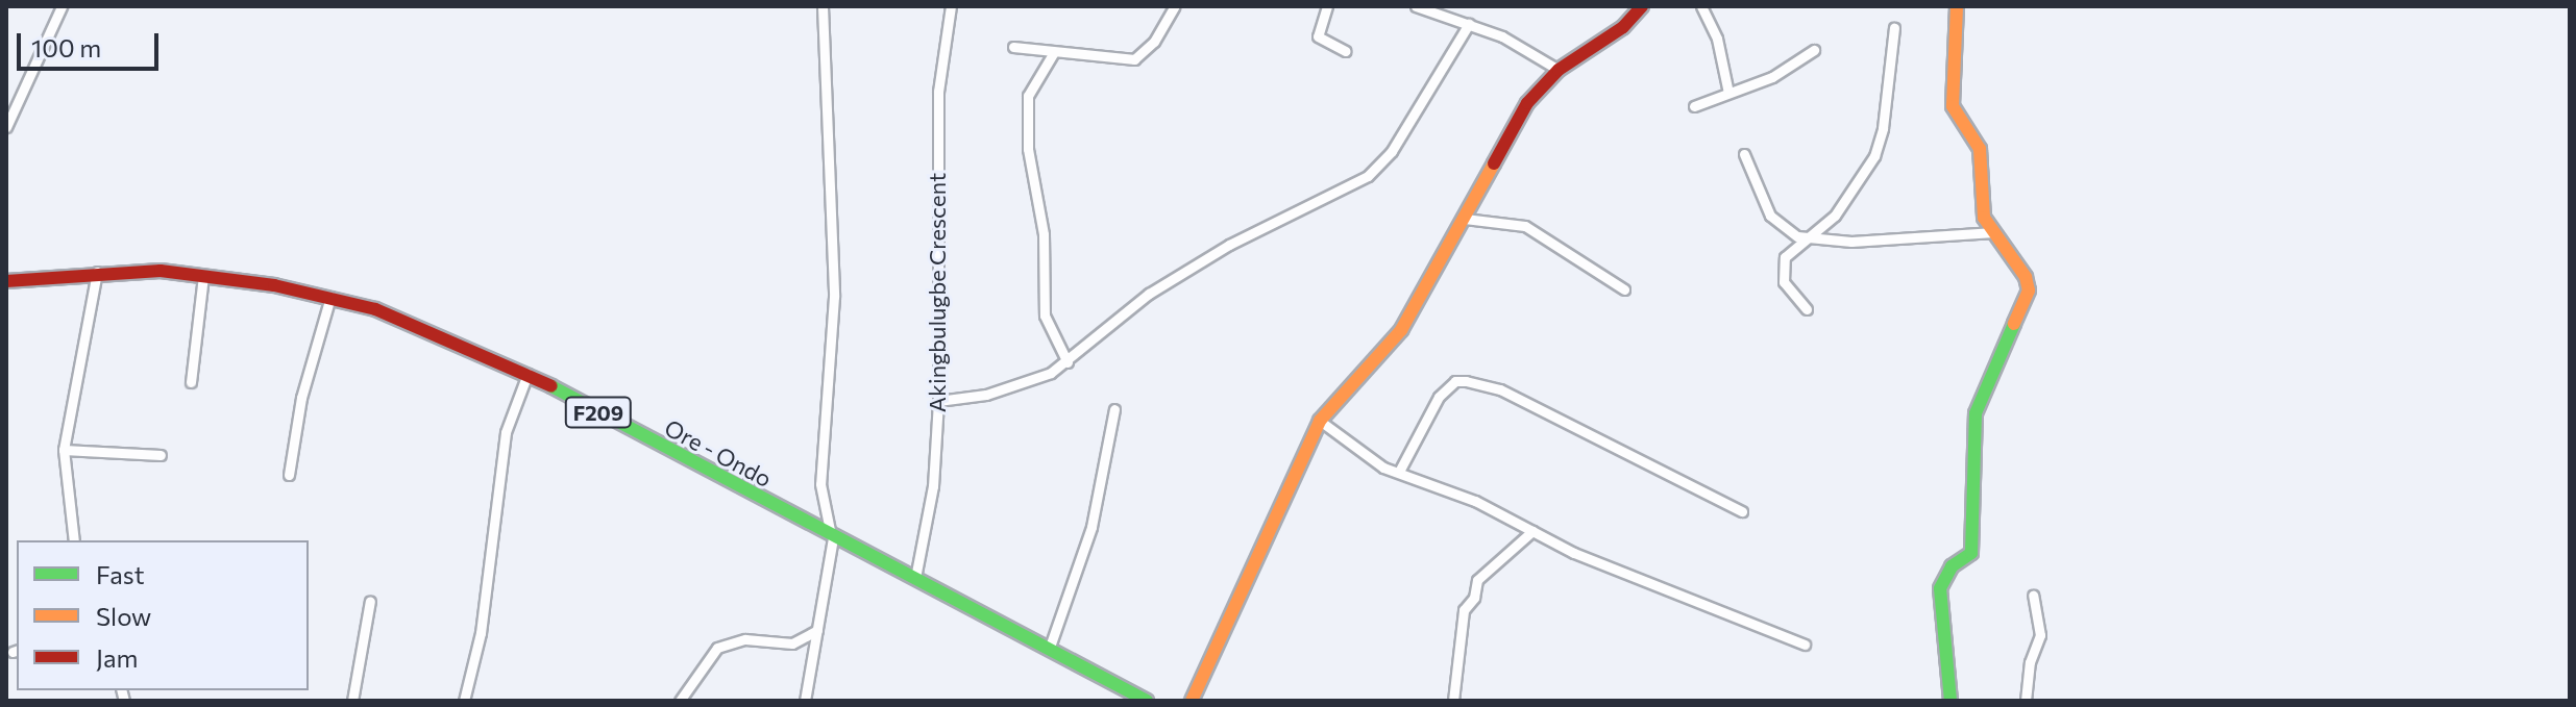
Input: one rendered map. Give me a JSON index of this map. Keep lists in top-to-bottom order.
{
  "streets": {
    "street": ["Akingbulugbe Crescent", "F209", "Ore - Ondo"]
  },
  "crossings": [
    ["Akingbulugbe Crescent", "Ore - Ondo"]
  ],
  "legend": ["Fast", "Slow", "Jam"],
  "scale_bar": "100 m"
}
